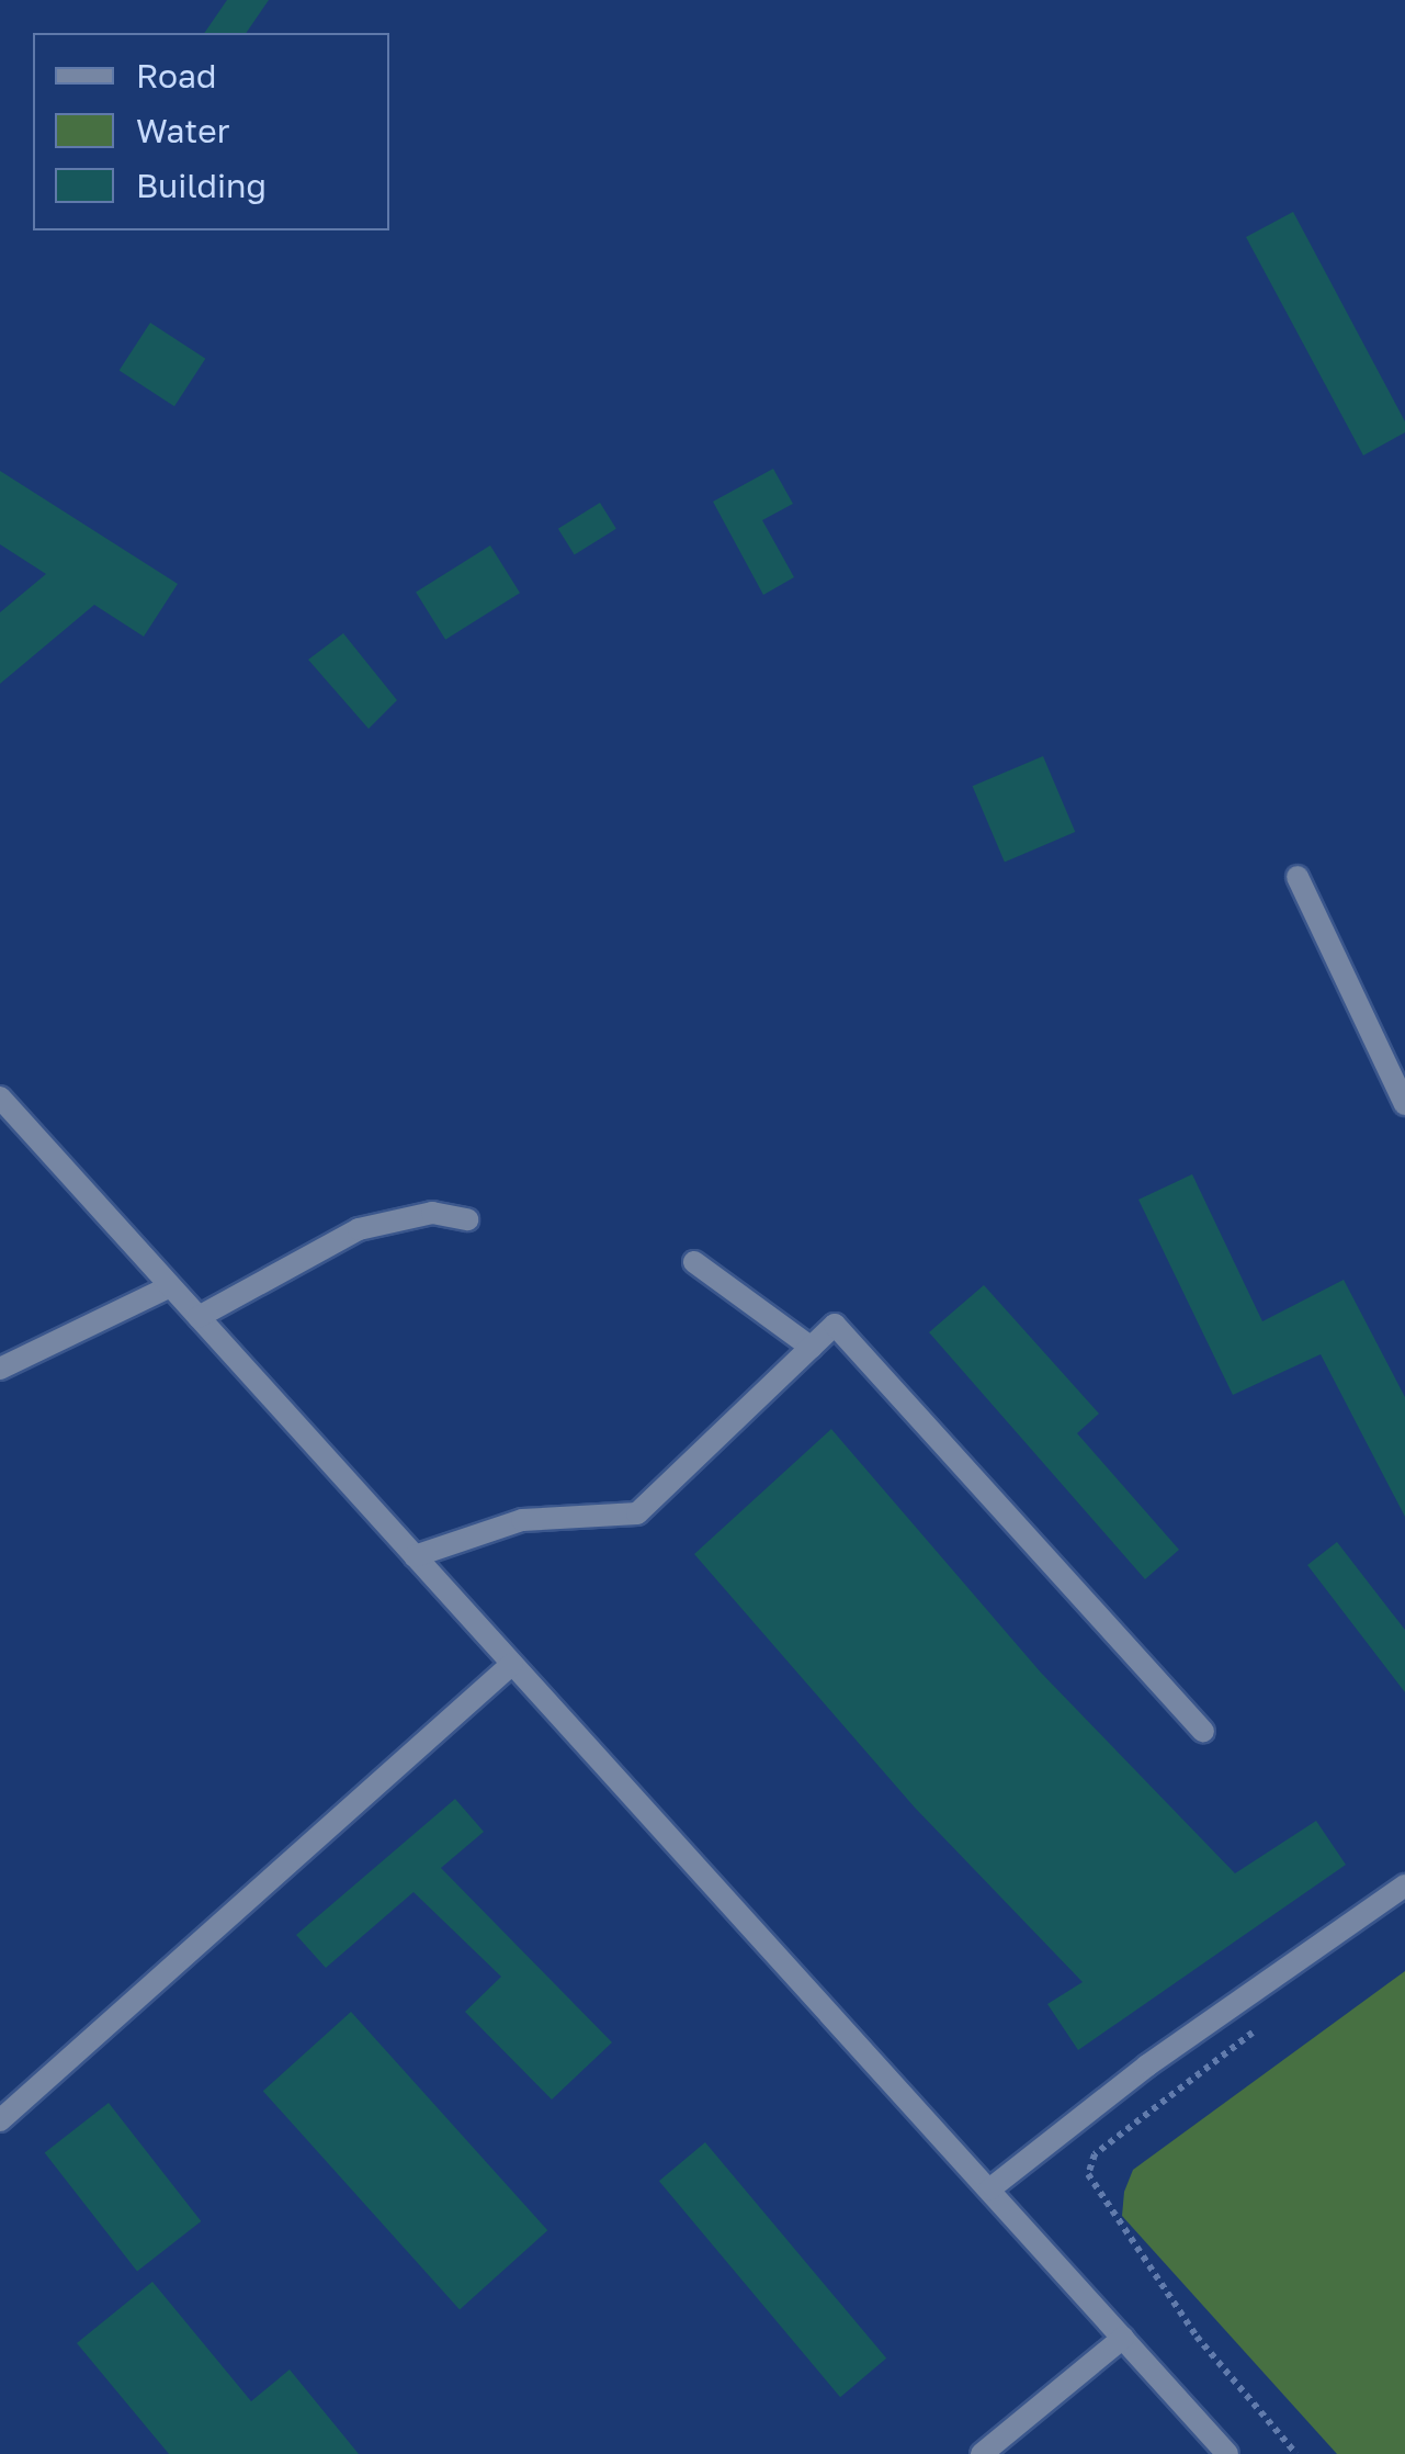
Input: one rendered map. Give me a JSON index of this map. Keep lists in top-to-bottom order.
{
  "legend": ["Road", "Water", "Building"]
}
